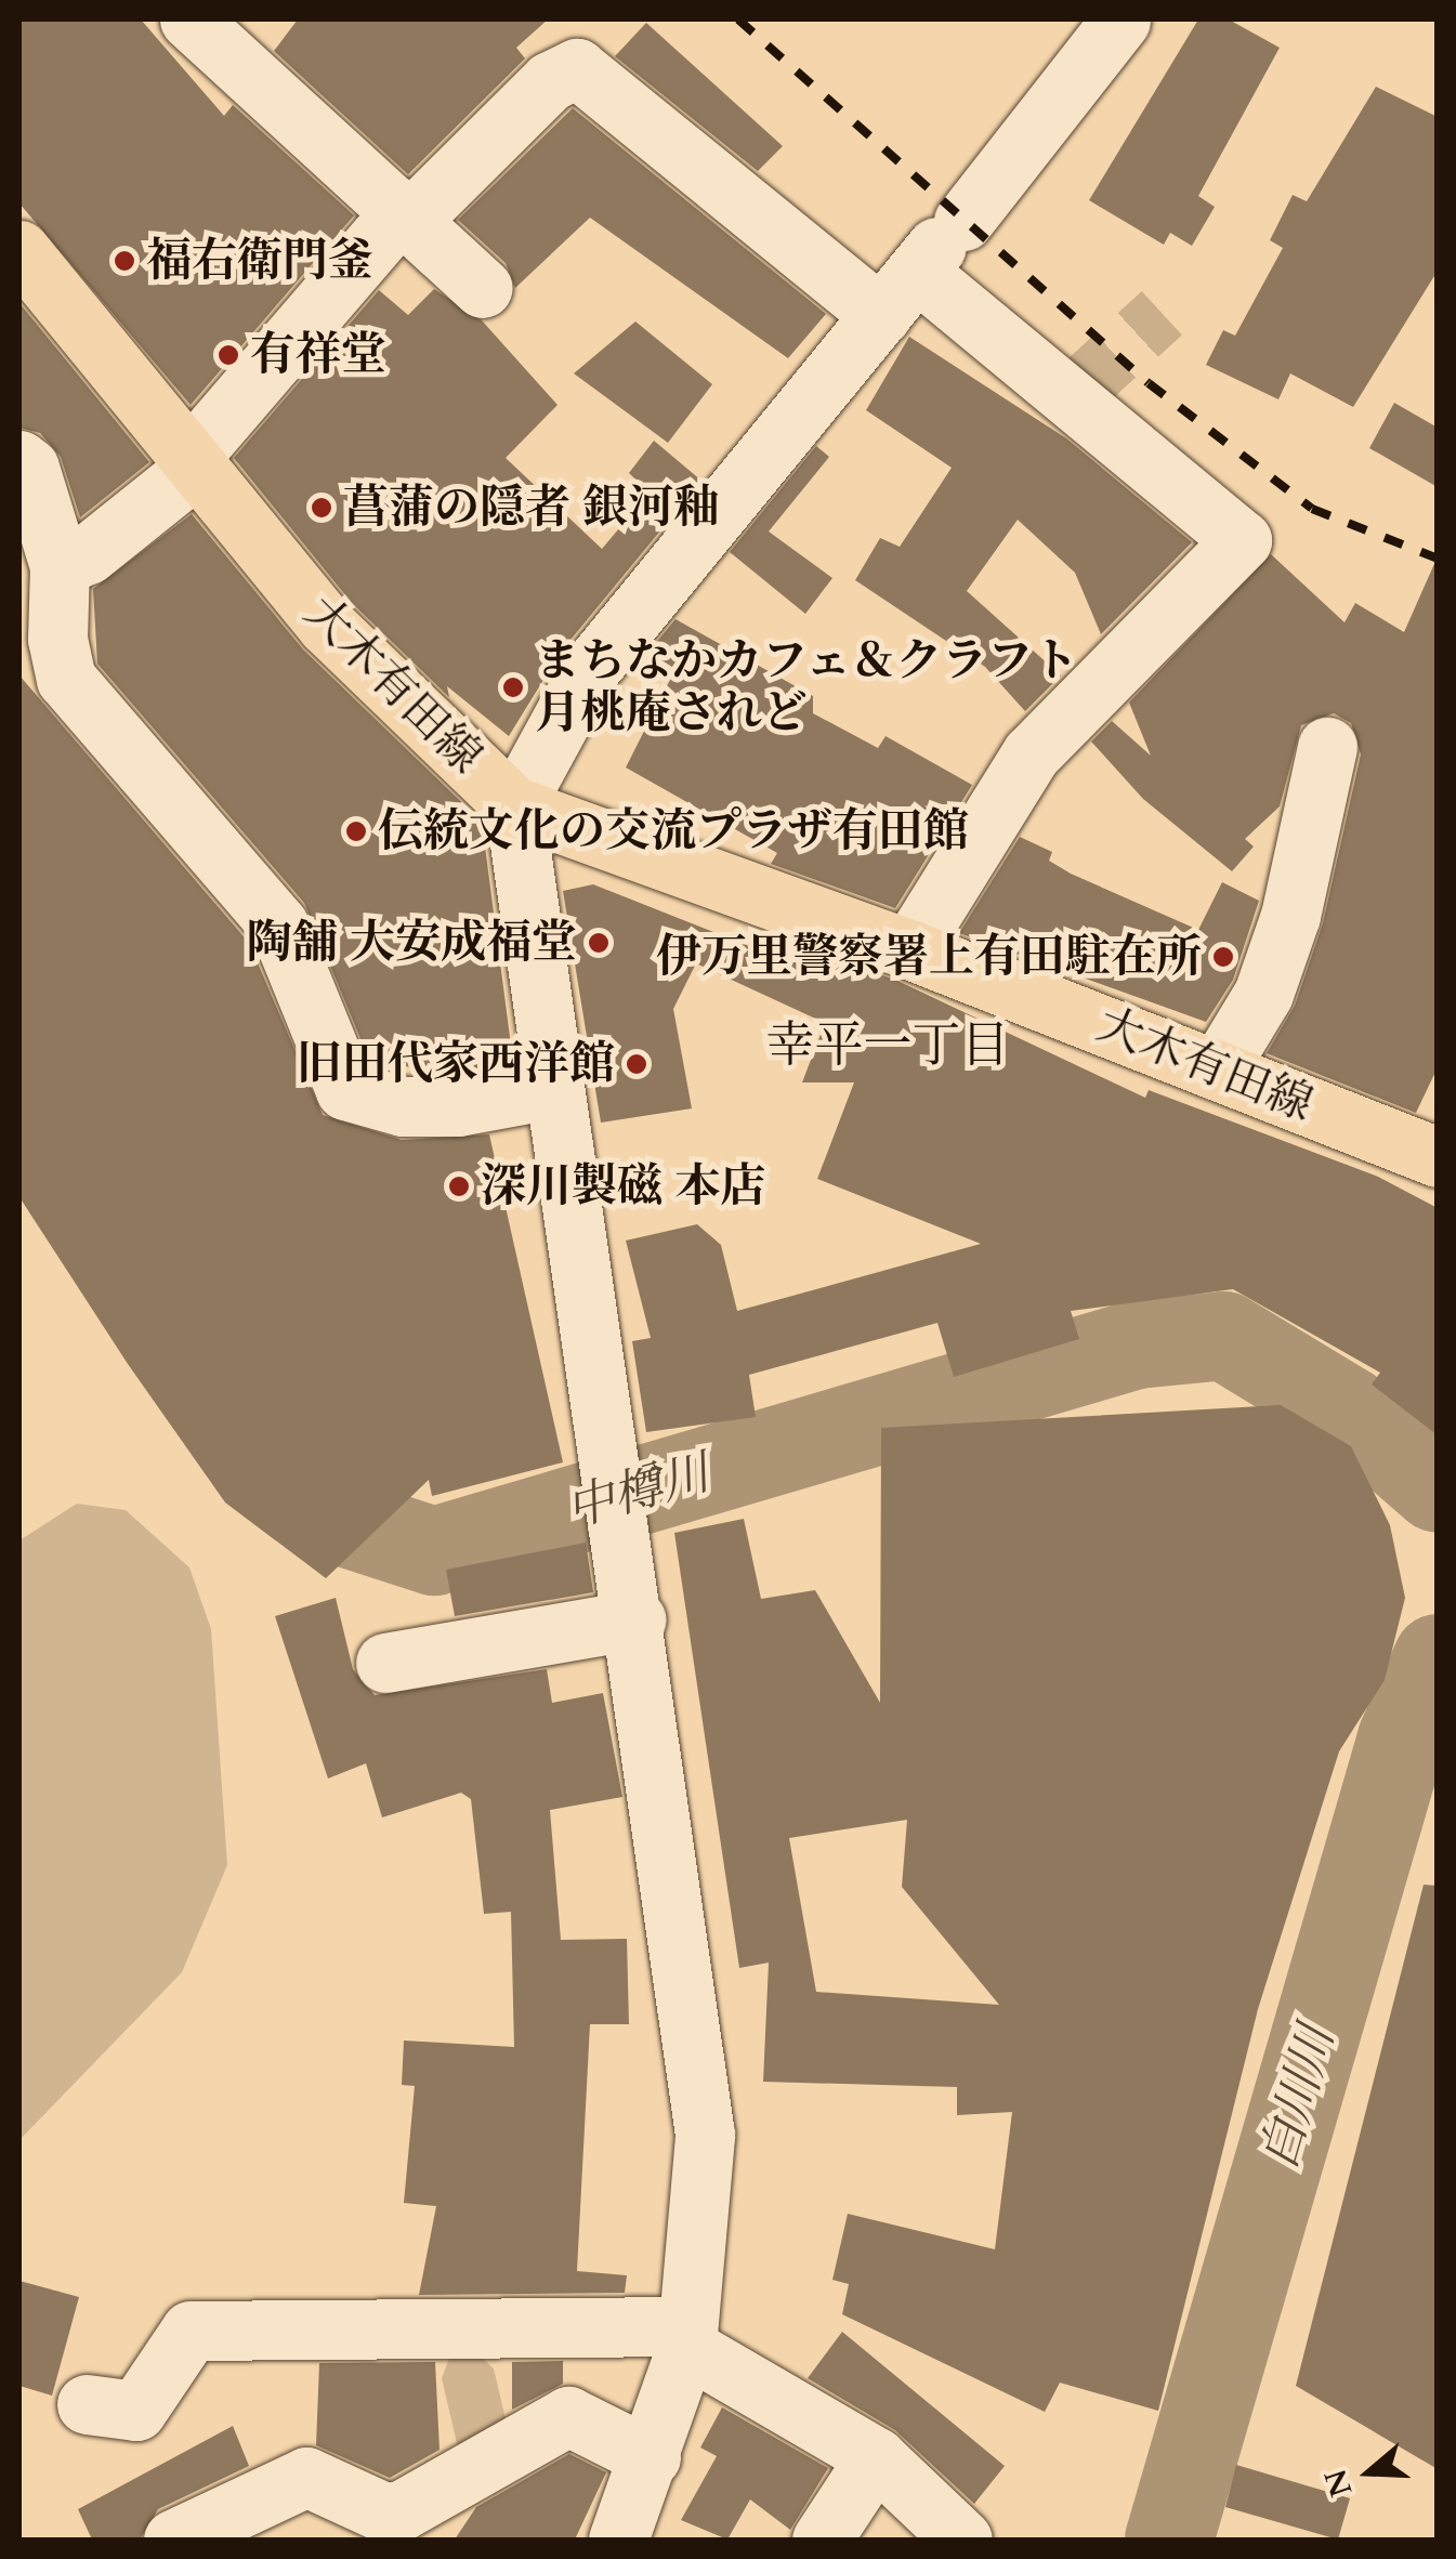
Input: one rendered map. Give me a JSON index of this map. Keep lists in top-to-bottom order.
{
  "streets": {
    "main road": ["大木有田線"]
  },
  "districts": ["幸平一丁目"],
  "water": ["中樽川", "白川川"],
  "places": [
    "福右衛門釜",
    "有祥堂",
    "菖蒲の隠者 銀河釉",
    "まちなかカフェ＆クラフト 月桃庵されど",
    "伝統文化の交流プラザ有田館",
    "陶舗 大安成福堂",
    "伊万里警察署上有田駐在所",
    "旧田代家西洋館",
    "深川製磁 本店"
  ],
  "north": "left"
}
